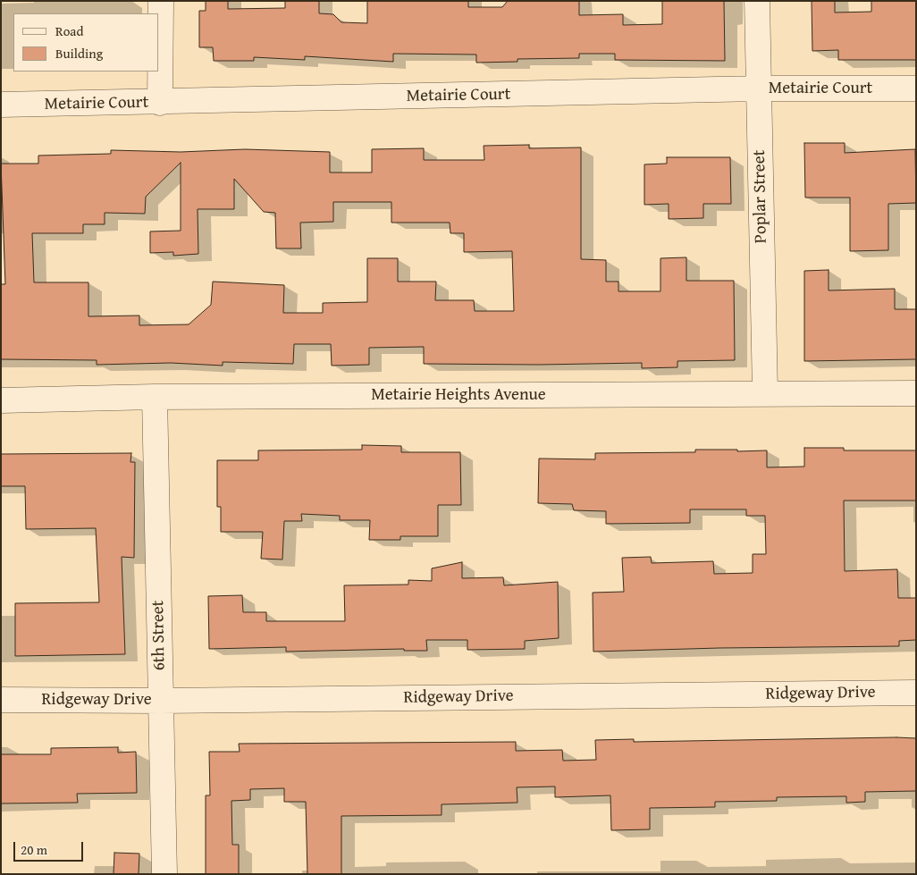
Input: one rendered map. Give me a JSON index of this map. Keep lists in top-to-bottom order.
{
  "streets": {
    "street": [
      "Metairie Court",
      "Poplar Street",
      "Metairie Heights Avenue",
      "6th Street",
      "Ridgeway Drive"
    ]
  },
  "crossings": [
    ["Metairie Court", "Poplar Street"],
    ["Poplar Street", "Metairie Heights Avenue"],
    ["Metairie Heights Avenue", "6th Street"],
    ["6th Street", "Ridgeway Drive"]
  ],
  "legend": ["Road", "Building"],
  "scale_bar": "20 m"
}
